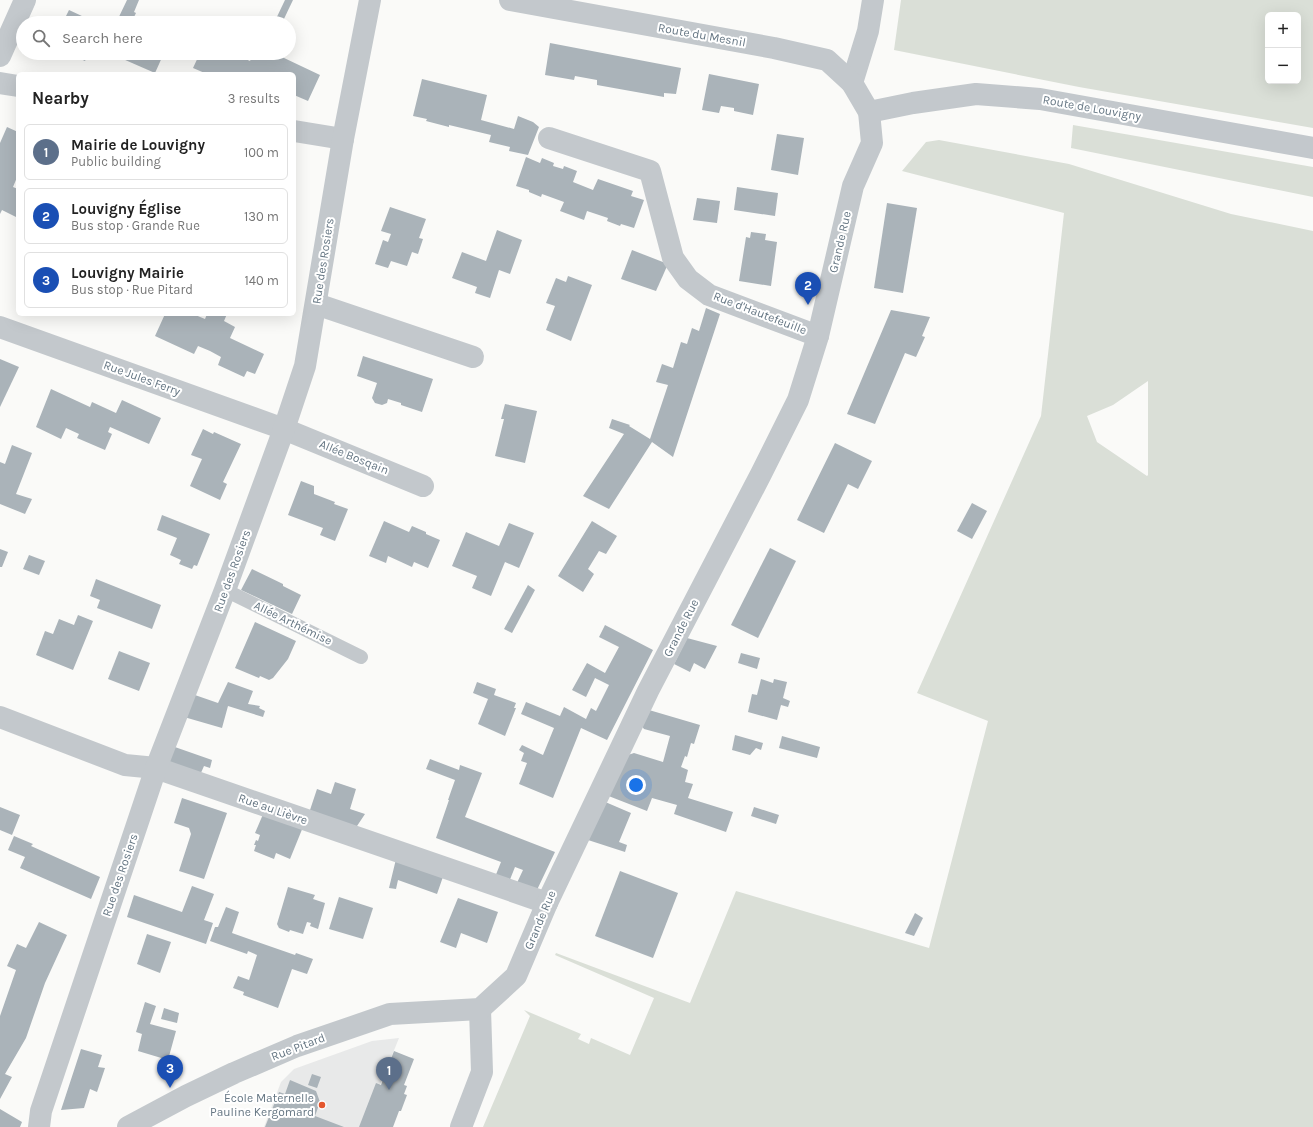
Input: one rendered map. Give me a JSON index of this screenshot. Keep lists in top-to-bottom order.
{
  "streets": {
    "street": [
      "Route du Mesnil",
      "Route de Louvigny",
      "Grande Rue",
      "Rue des Rosiers",
      "Rue d'Hautefeuille",
      "Rue Jules Ferry",
      "Allée Bosqain",
      "Rue au Lièvre",
      "Rue Pitard"
    ],
    "lane": ["Allée Arthémise"]
  },
  "crossings": [
    ["Route du Mesnil", "Route de Louvigny"],
    ["Route du Mesnil", "Grande Rue"],
    ["Route de Louvigny", "Grande Rue"],
    ["Grande Rue", "Rue d'Hautefeuille"],
    ["Grande Rue", "Rue au Lièvre"],
    ["Grande Rue", "Rue Pitard"],
    ["Rue des Rosiers", "Rue Jules Ferry"],
    ["Rue des Rosiers", "Allée Bosqain"],
    ["Rue des Rosiers", "Allée Arthémise"],
    ["Rue des Rosiers", "Rue au Lièvre"],
    ["Rue Jules Ferry", "Allée Bosqain"]
  ],
  "places": ["École Maternelle Pauline Kergomard"],
  "page": {
    "map_buttons": ["+", "−"],
    "search": "Search here",
    "heading": ["Nearby", "3 results"],
    "list": [
      {
        "mark": "1",
        "name": "Mairie de Louvigny",
        "note": "Public building",
        "value": "100 m"
      },
      {
        "mark": "2",
        "name": "Louvigny Église",
        "note": "Bus stop · Grande Rue",
        "value": "130 m"
      },
      {
        "mark": "3",
        "name": "Louvigny Mairie",
        "note": "Bus stop · Rue Pitard",
        "value": "140 m"
      }
    ],
    "pins": ["2", "3", "1"]
  }
}
